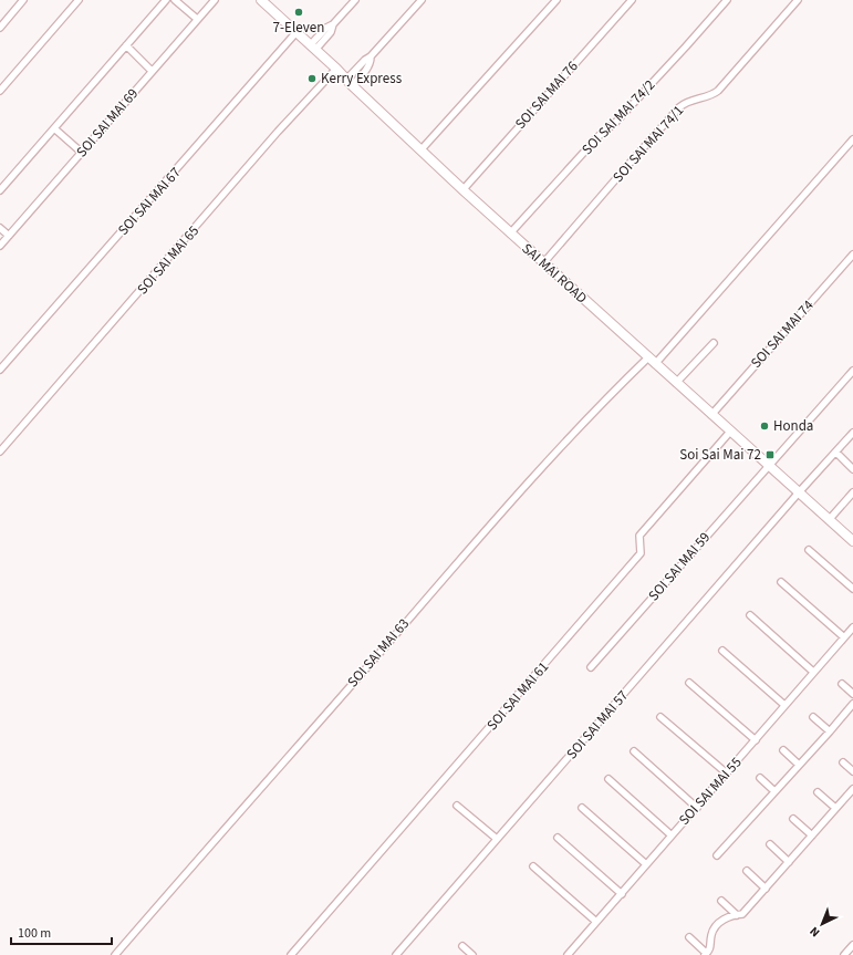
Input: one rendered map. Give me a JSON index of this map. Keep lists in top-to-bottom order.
{
  "streets": {
    "main road": ["SAI MAI ROAD"],
    "street": [
      "SOI SAI MAI 76",
      "SOI SAI MAI 74/2",
      "SOI SAI MAI 69",
      "SOI SAI MAI 74/1",
      "SOI SAI MAI 67",
      "SOI SAI MAI 65",
      "SOI SAI MAI 74",
      "SOI SAI MAI 59",
      "SOI SAI MAI 63",
      "SOI SAI MAI 61",
      "SOI SAI MAI 57",
      "SOI SAI MAI 55"
    ]
  },
  "crossings": [
    ["SOI SAI MAI 76", "SAI MAI ROAD"],
    ["SOI SAI MAI 74/2", "SAI MAI ROAD"],
    ["SOI SAI MAI 74/1", "SAI MAI ROAD"],
    ["SOI SAI MAI 67", "SAI MAI ROAD"],
    ["SOI SAI MAI 65", "SAI MAI ROAD"],
    ["SAI MAI ROAD", "SOI SAI MAI 74"],
    ["SAI MAI ROAD", "SOI SAI MAI 59"],
    ["SAI MAI ROAD", "SOI SAI MAI 63"],
    ["SAI MAI ROAD", "SOI SAI MAI 61"],
    ["SAI MAI ROAD", "SOI SAI MAI 57"]
  ],
  "places": {
    "other": ["7-Eleven", "Kerry Express", "Honda"],
    "transit": ["Soi Sai Mai 72"]
  },
  "scale_bar": "100 m",
  "north": "bottom left"
}
